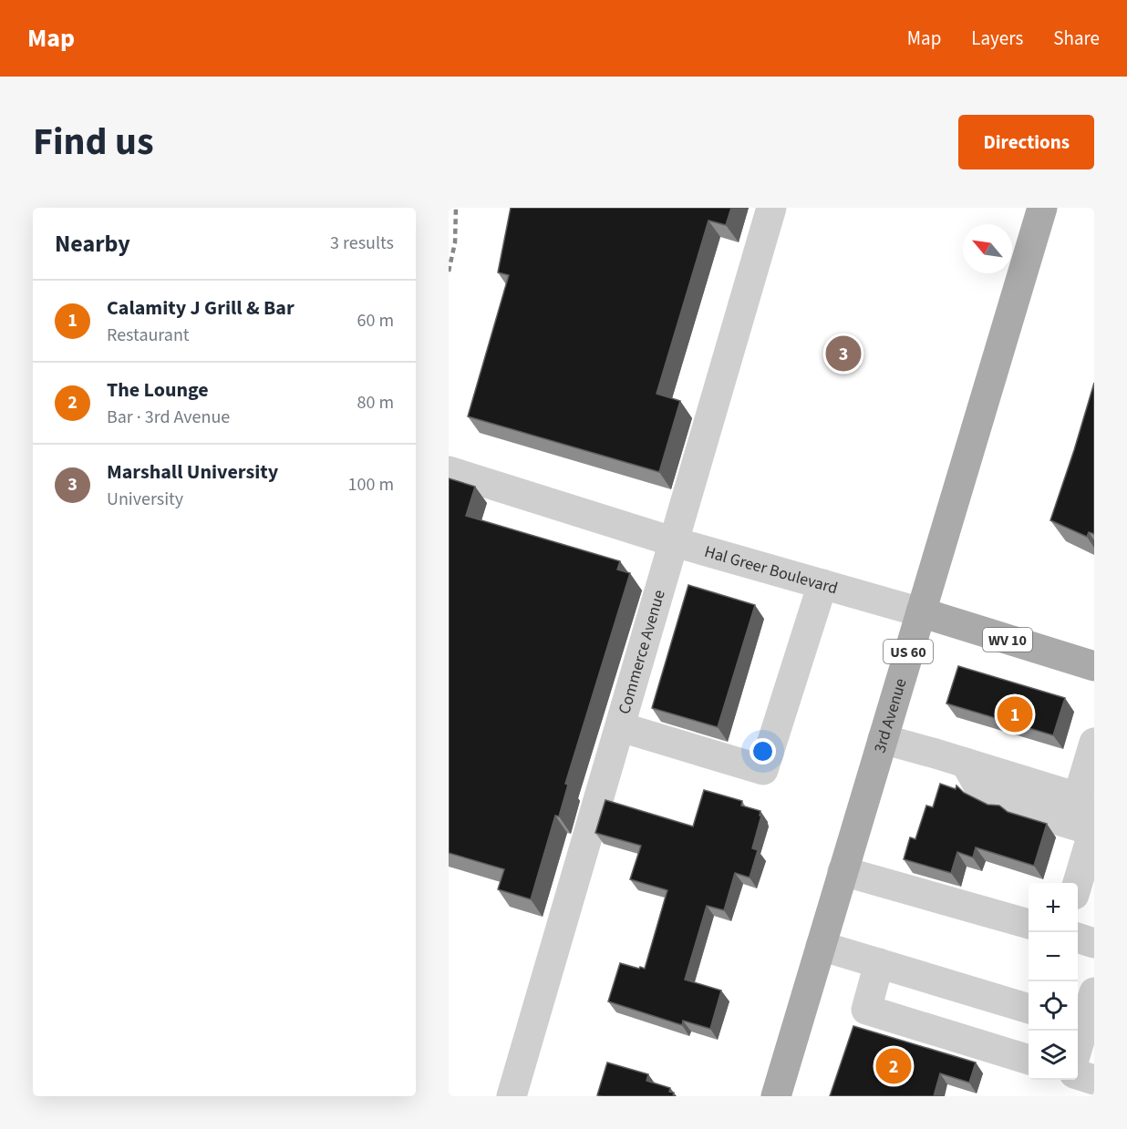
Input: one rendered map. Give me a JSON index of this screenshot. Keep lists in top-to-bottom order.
{
  "streets": {
    "main road": [
      "Hal Greer Boulevard",
      "WV 10",
      "US 60",
      "3rd Avenue"
    ],
    "street": ["Commerce Avenue"]
  },
  "crossings": [
    ["Hal Greer Boulevard", "Commerce Avenue"],
    ["Hal Greer Boulevard", "3rd Avenue"]
  ],
  "north": "top left",
  "page": {
    "header": "Map",
    "nav": ["Map", "Layers", "Share"],
    "title": "Find us",
    "buttons": "Directions",
    "heading": ["Nearby", "3 results"],
    "list": [
      {
        "mark": "1",
        "name": "Calamity J Grill & Bar",
        "note": "Restaurant",
        "value": "60 m"
      },
      {
        "mark": "2",
        "name": "The Lounge",
        "note": "Bar · 3rd Avenue",
        "value": "80 m"
      },
      {
        "mark": "3",
        "name": "Marshall University",
        "note": "University",
        "value": "100 m"
      }
    ],
    "pins": ["3", "1", "2"],
    "map_buttons": ["+", "−"]
  }
}
